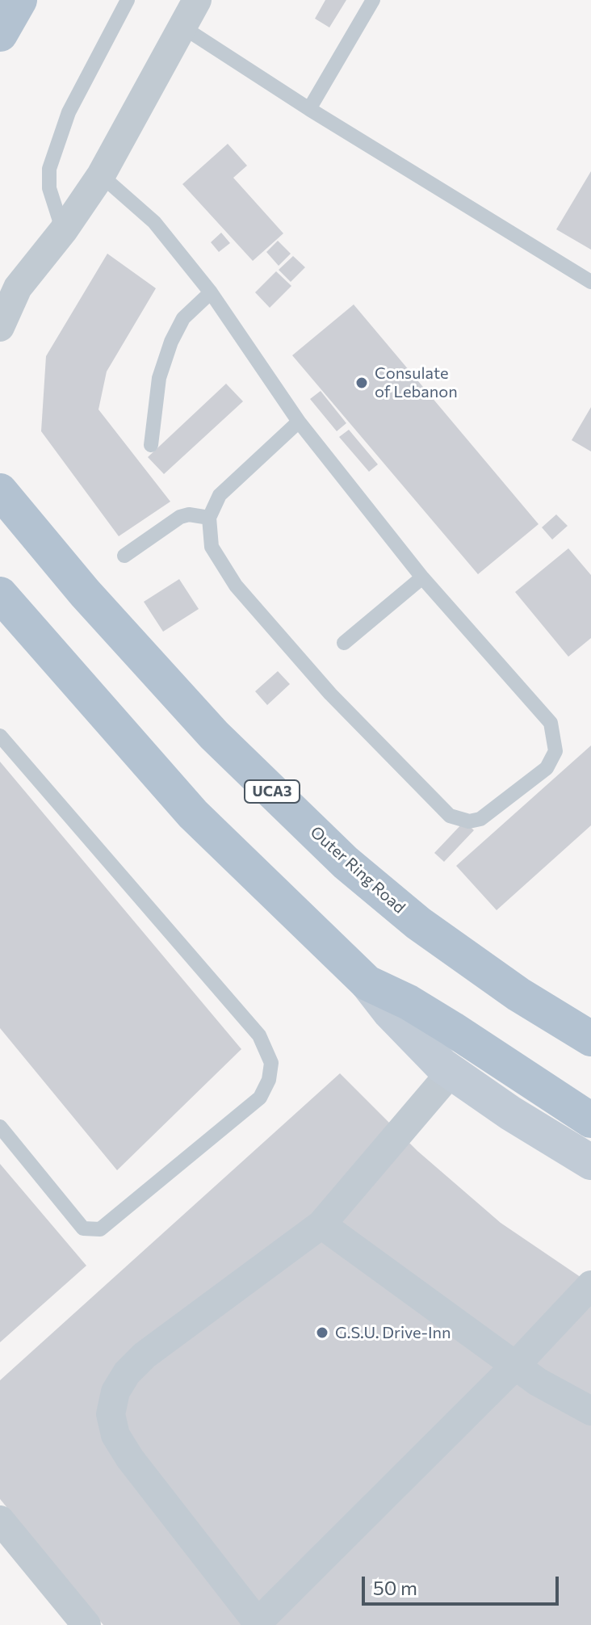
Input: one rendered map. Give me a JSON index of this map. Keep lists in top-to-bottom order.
{
  "streets": {
    "main road": ["UCA3", "Outer Ring Road"]
  },
  "places": ["Consulate of Lebanon", "G.S.U. Drive-Inn"],
  "scale_bar": "50 m"
}
